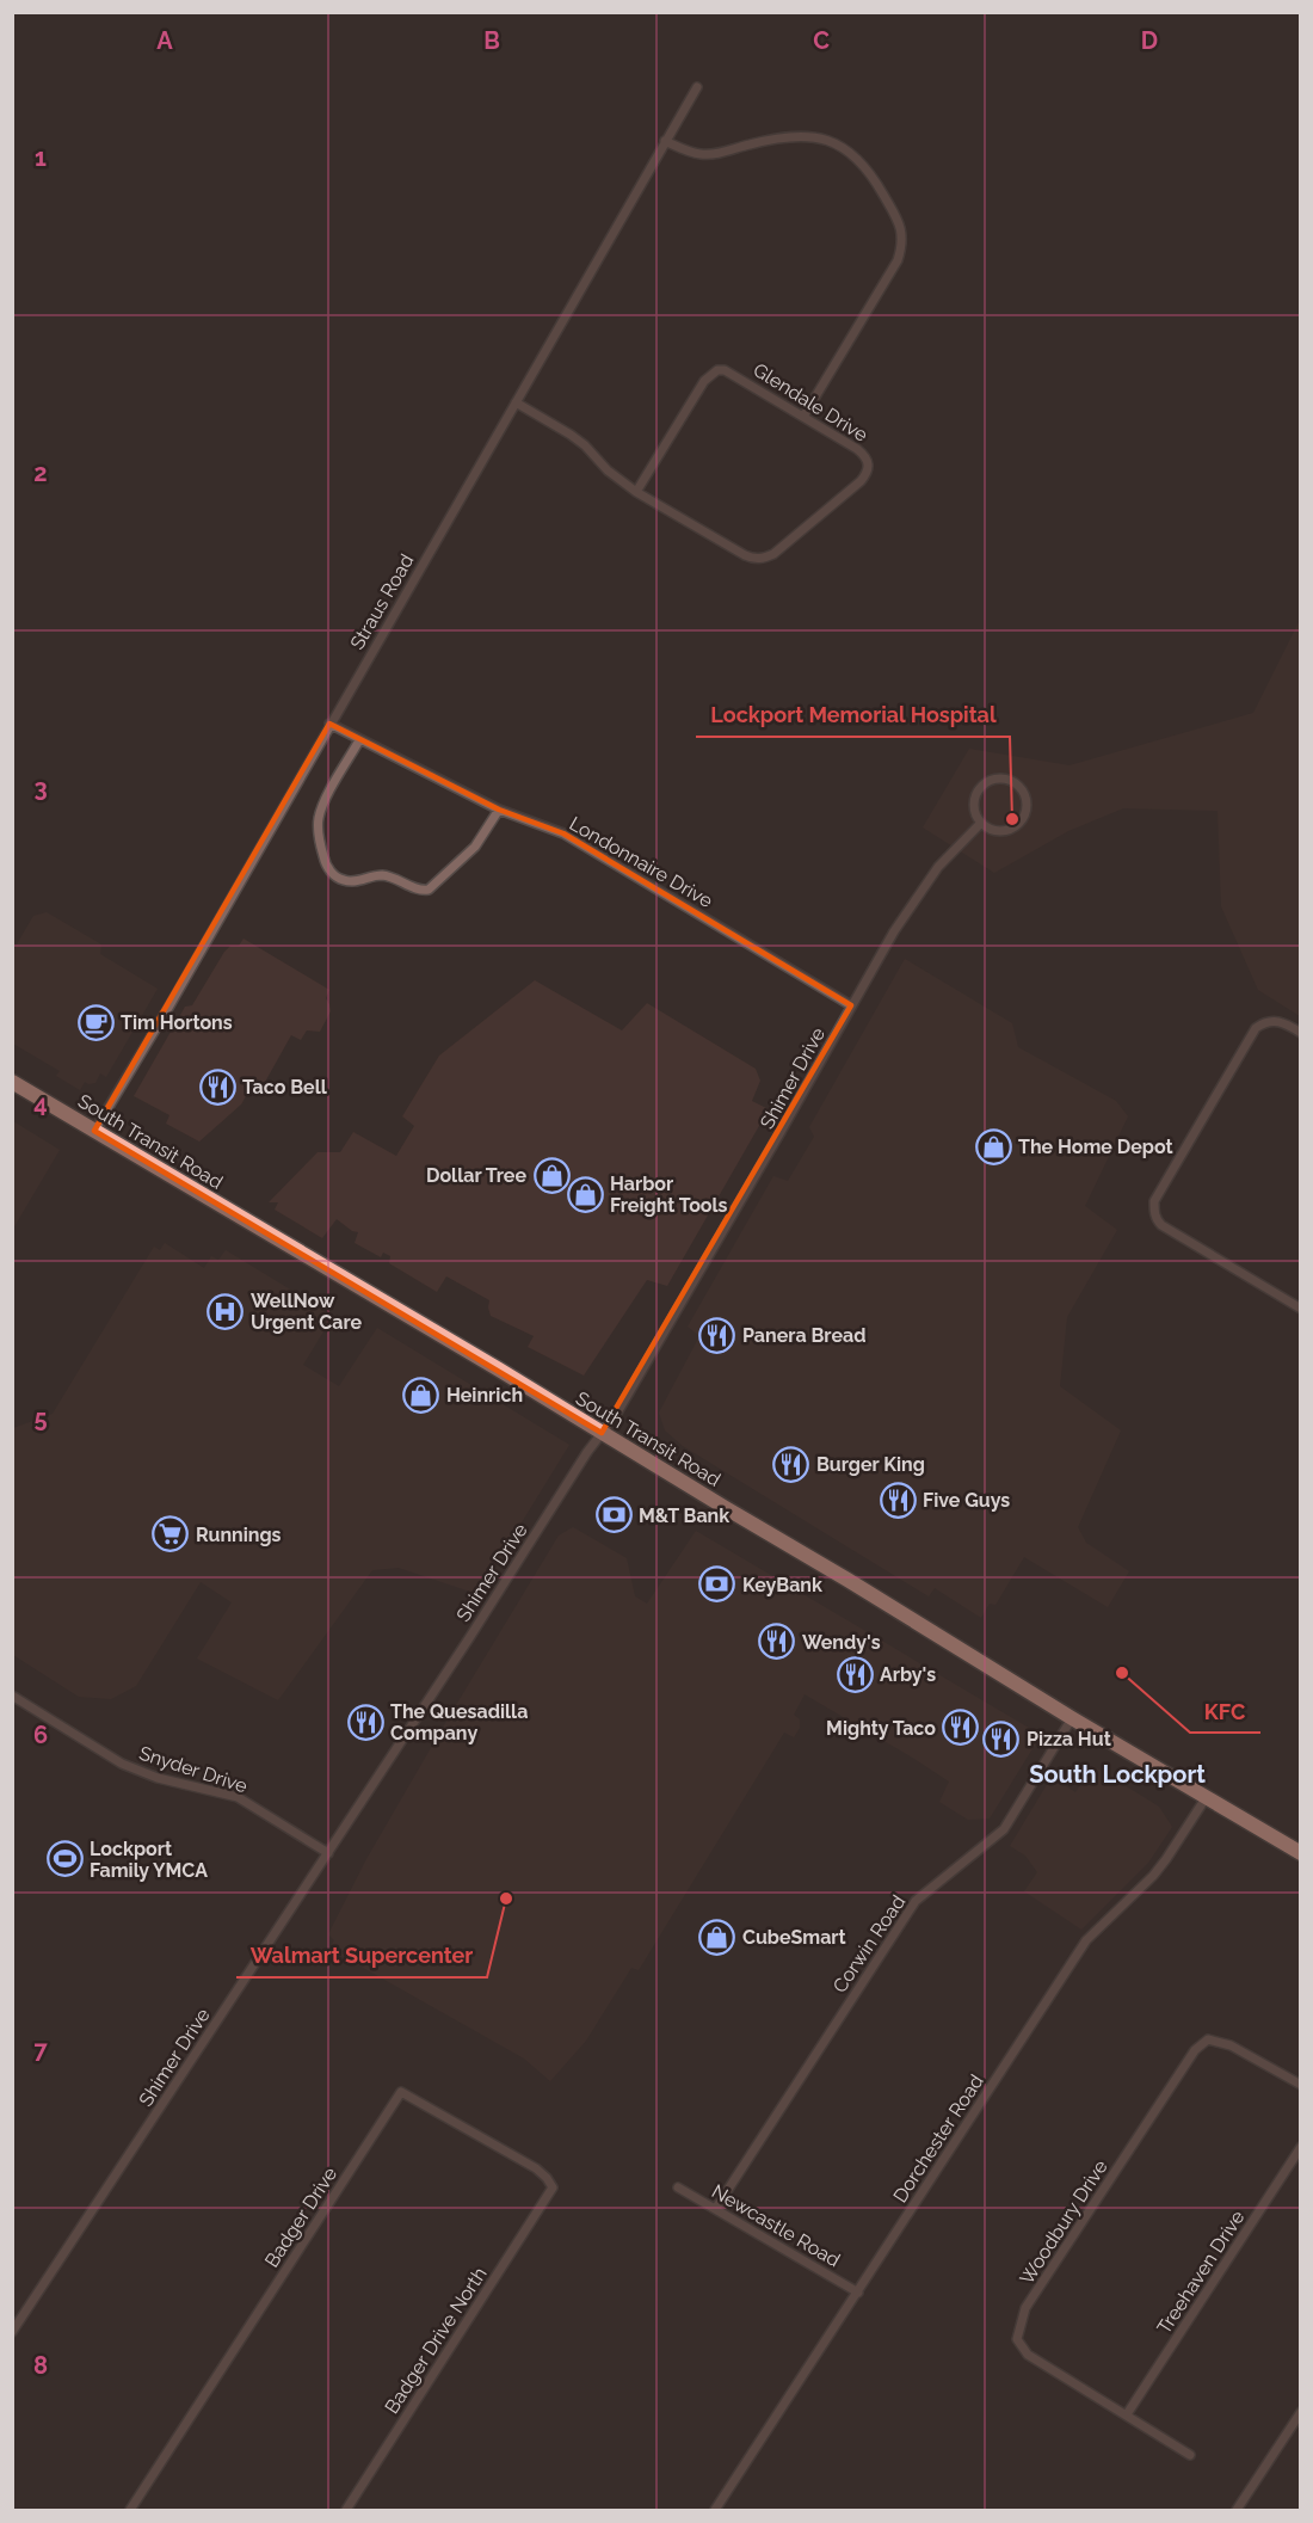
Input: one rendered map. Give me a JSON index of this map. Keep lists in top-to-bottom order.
{
  "streets": {
    "highway": ["South Transit Road"],
    "street": [
      "Glendale Drive",
      "Straus Road",
      "Londonnaire Drive",
      "Shimer Drive",
      "Snyder Drive",
      "Corwin Road",
      "Dorchester Road",
      "Badger Drive",
      "Woodbury Drive",
      "Newcastle Road",
      "Treehaven Drive",
      "Badger Drive North"
    ]
  },
  "crossings": [
    ["Glendale Drive", "Straus Road"],
    ["Straus Road", "Londonnaire Drive"],
    ["Straus Road", "South Transit Road"],
    ["Londonnaire Drive", "Shimer Drive"],
    ["Shimer Drive", "South Transit Road"],
    ["Shimer Drive", "Snyder Drive"],
    ["South Transit Road", "Corwin Road"],
    ["South Transit Road", "Dorchester Road"],
    ["Corwin Road", "Newcastle Road"],
    ["Dorchester Road", "Newcastle Road"],
    ["Badger Drive", "Badger Drive North"],
    ["Woodbury Drive", "Treehaven Drive"]
  ],
  "districts": ["South Lockport"],
  "places": {
    "other": ["Lockport Memorial Hospital", "KFC", "Walmart Supercenter"],
    "cafe": ["Tim Hortons"],
    "restaurant": [
      "Taco Bell",
      "Panera Bread",
      "Burger King",
      "Five Guys",
      "Wendy's",
      "Arby's",
      "The Quesadilla Company",
      "Mighty Taco",
      "Pizza Hut"
    ],
    "shop": [
      "The Home Depot",
      "Dollar Tree",
      "Harbor Freight Tools",
      "Heinrich",
      "CubeSmart"
    ],
    "hospital": ["WellNow Urgent Care"],
    "bank": ["M&T Bank", "KeyBank"],
    "supermarket": ["Runnings"],
    "sports": ["Lockport Family YMCA"]
  },
  "grid": {
    "columns": [
      "A",
      "B",
      "C",
      "D"
    ],
    "rows": [
      "1",
      "2",
      "3",
      "4",
      "5",
      "6",
      "7",
      "8"
    ]
  }
}
